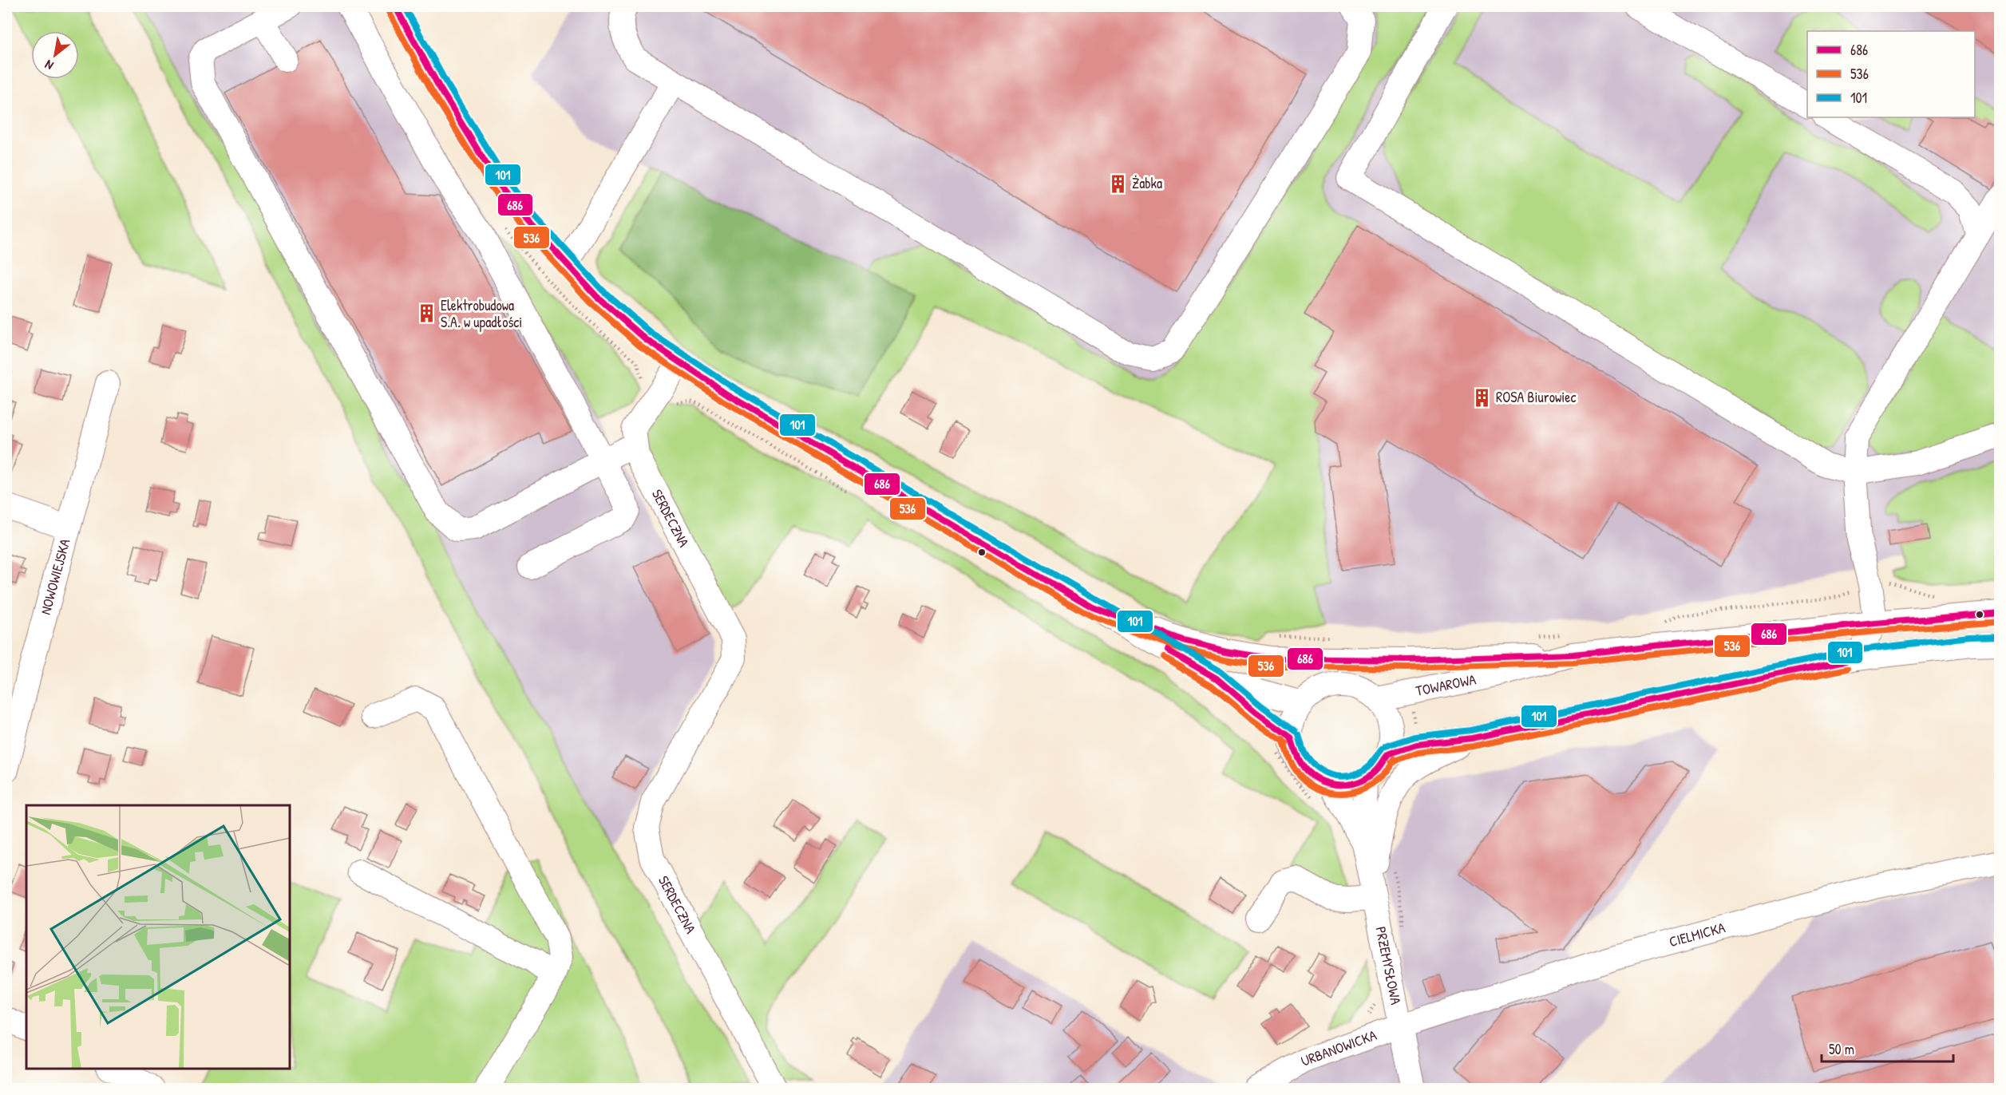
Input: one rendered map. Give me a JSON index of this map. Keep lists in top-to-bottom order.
{
  "streets": {
    "street": [
      "SERDECZNA",
      "NOWOWIEJSKA",
      "TOWAROWA",
      "CIELMICKA",
      "PRZEMYSŁOWA",
      "URBANOWICKA"
    ]
  },
  "crossings": [
    ["TOWAROWA", "PRZEMYSŁOWA"],
    ["CIELMICKA", "PRZEMYSŁOWA"],
    ["CIELMICKA", "URBANOWICKA"],
    ["PRZEMYSŁOWA", "URBANOWICKA"]
  ],
  "places": {
    "building": ["Żabka", "Elektrobudowa S.A. w upadłości", "ROSA Biurowiec"]
  },
  "lines": ["transit line 686", "transit line 101", "transit line 536"],
  "legend": ["686", "536", "101"],
  "scale_bar": "50 m",
  "north": "bottom left"
}
